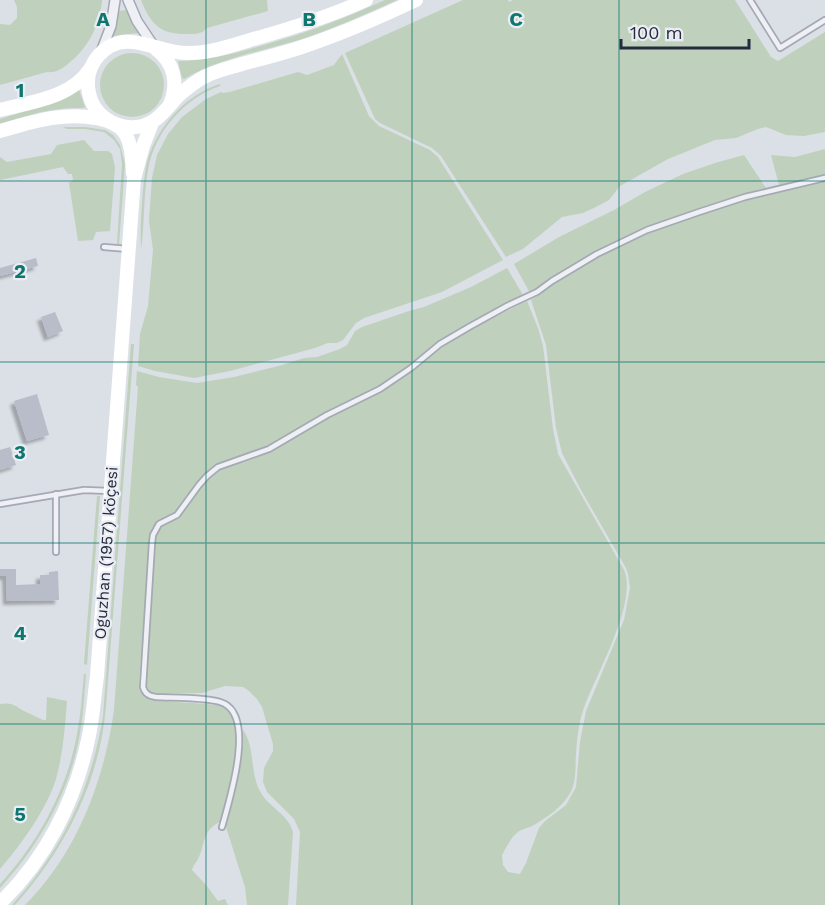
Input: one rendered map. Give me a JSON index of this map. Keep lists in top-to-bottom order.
{
  "streets": {
    "main road": ["Oguzhan (1957) köçesi"]
  },
  "scale_bar": "100 m",
  "grid": {
    "columns": ["A", "B", "C"],
    "rows": [
      "1",
      "2",
      "3",
      "4",
      "5"
    ]
  }
}
